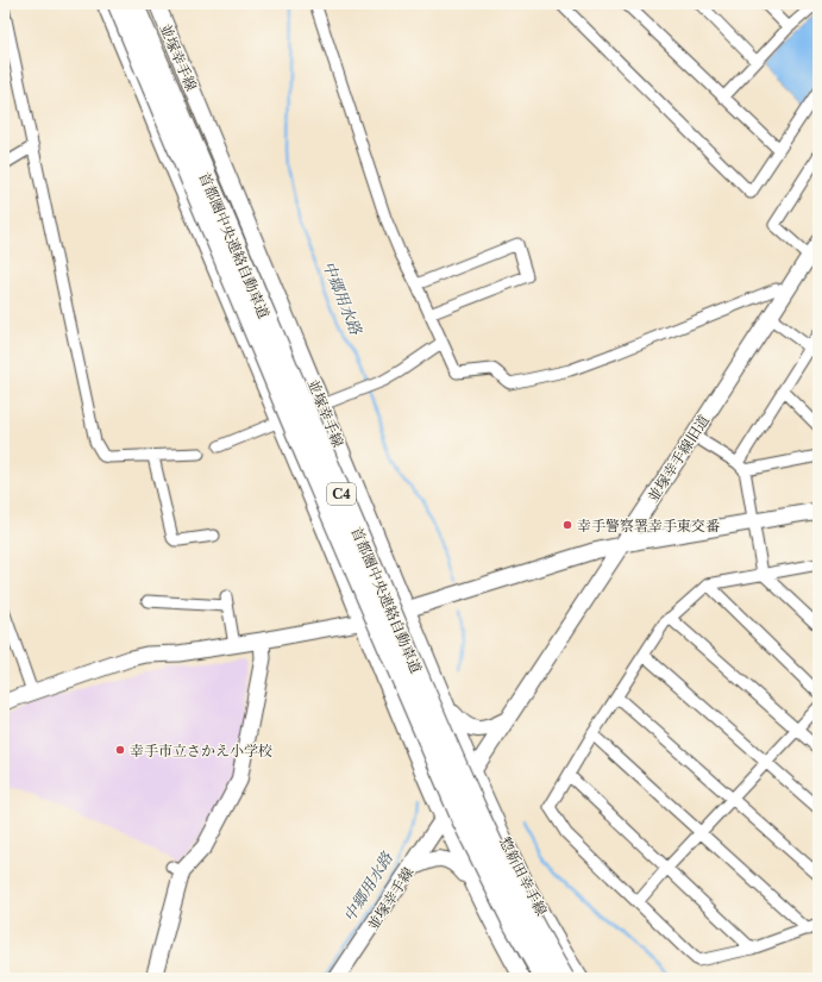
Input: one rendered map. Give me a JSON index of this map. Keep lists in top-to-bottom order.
{
  "streets": {
    "highway": ["首都圏中央連絡自動車道", "C4"],
    "main road": ["並塚幸手線", "並塚幸手線旧道", "惣新田幸手線"]
  },
  "crossings": [
    ["並塚幸手線", "並塚幸手線旧道"],
    ["並塚幸手線", "惣新田幸手線"],
    ["並塚幸手線旧道", "惣新田幸手線"]
  ],
  "water": ["中郷用水路"],
  "places": ["幸手警察署幸手東交番", "幸手市立さかえ小学校"]
}
